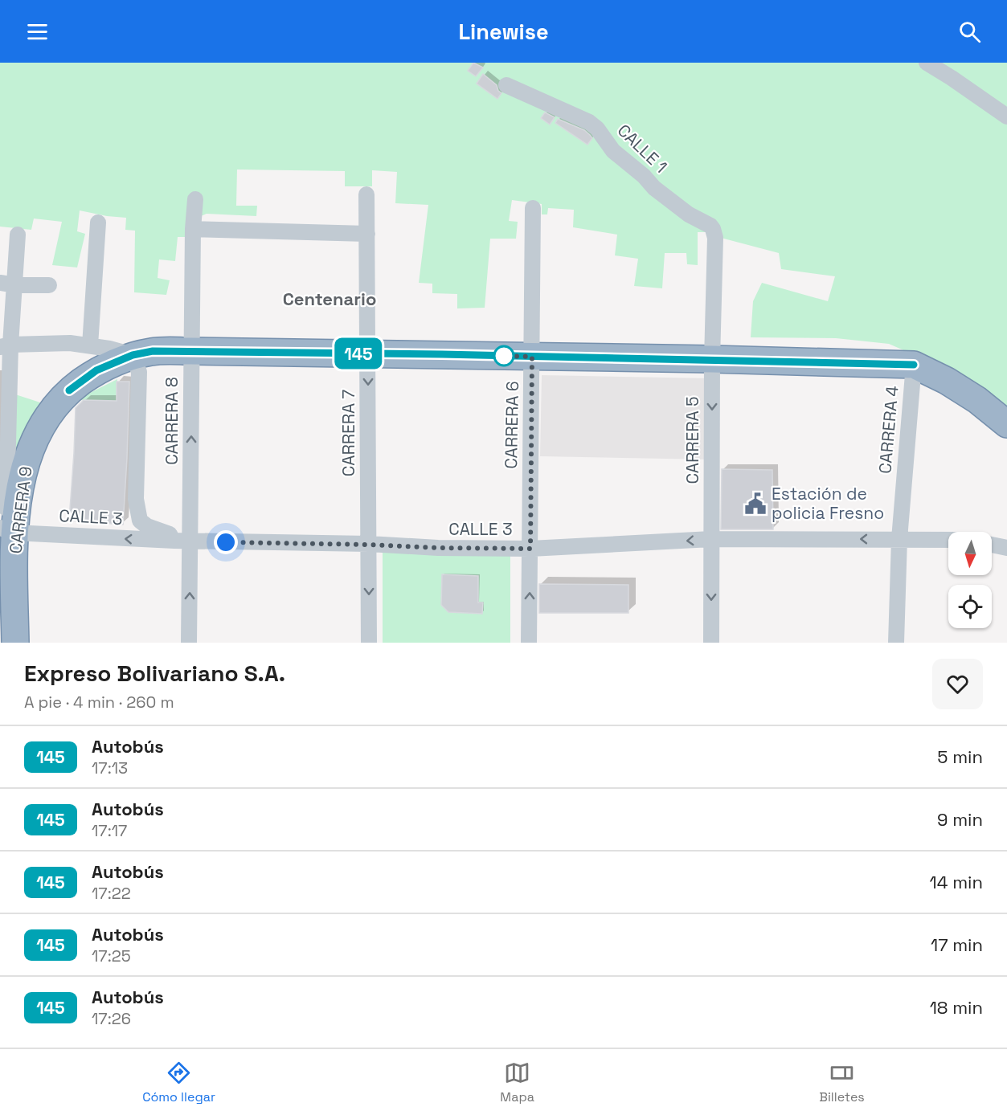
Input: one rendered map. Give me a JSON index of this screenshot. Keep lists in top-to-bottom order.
{
  "streets": {
    "highway": ["CARRERA 9"],
    "street": [
      "CALLE 1",
      "CARRERA 8",
      "CARRERA 6",
      "CARRERA 4",
      "CARRERA 7",
      "CARRERA 5",
      "CALLE 3"
    ]
  },
  "crossings": [
    ["CALLE 1", "CARRERA 5"],
    ["CARRERA 8", "CARRERA 9"],
    ["CARRERA 8", "CALLE 3"],
    ["CARRERA 6", "CARRERA 9"],
    ["CARRERA 6", "CALLE 3"],
    ["CARRERA 4", "CARRERA 9"],
    ["CARRERA 4", "CALLE 3"],
    ["CARRERA 7", "CARRERA 9"],
    ["CARRERA 7", "CALLE 3"],
    ["CARRERA 5", "CARRERA 9"],
    ["CARRERA 5", "CALLE 3"],
    ["CARRERA 9", "CALLE 3"]
  ],
  "one_way": [
    "CARRERA 8",
    "CARRERA 7",
    "CARRERA 5",
    "CALLE 3"
  ],
  "districts": ["Centenario"],
  "places": {
    "public building": ["Estación de policia Fresno"]
  },
  "lines": ["bus line 145"],
  "north": "bottom",
  "page": {
    "header": "Linewise",
    "on_map": "145",
    "heading": ["Expreso Bolivariano S.A.", "A pie · 4 min · 260 m"],
    "list": [
      {
        "mark": "145",
        "name": "Autobús",
        "note": "17:13",
        "value": "5 min"
      },
      {
        "mark": "145",
        "name": "Autobús",
        "note": "17:17",
        "value": "9 min"
      },
      {
        "mark": "145",
        "name": "Autobús",
        "note": "17:22",
        "value": "14 min"
      },
      {
        "mark": "145",
        "name": "Autobús",
        "note": "17:25",
        "value": "17 min"
      },
      {
        "mark": "145",
        "name": "Autobús",
        "note": "17:26",
        "value": "18 min"
      }
    ],
    "tabs": ["Cómo llegar", "Mapa", "Billetes"]
  }
}
